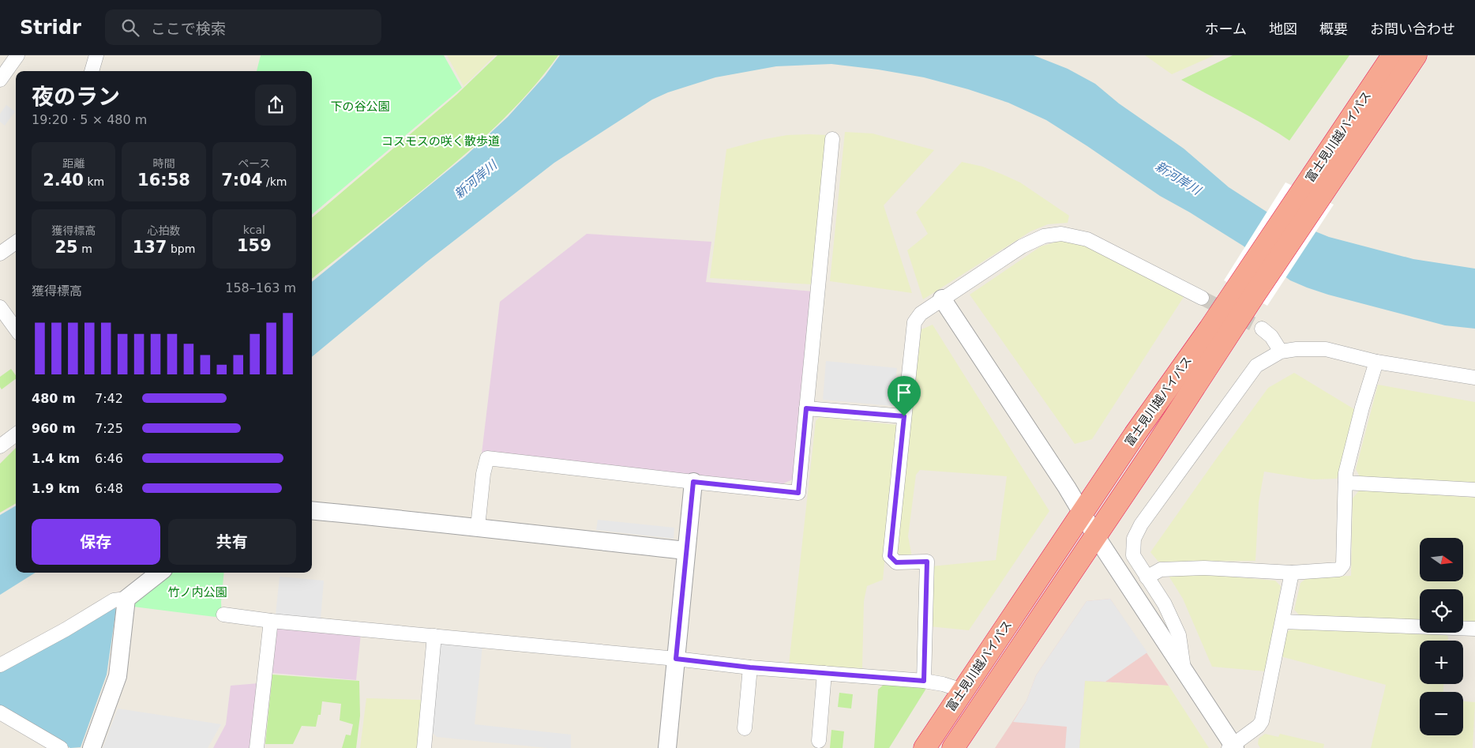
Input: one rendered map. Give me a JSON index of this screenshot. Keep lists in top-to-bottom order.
{
  "streets": {
    "highway": ["富士見川越バイパス"]
  },
  "water": ["新河岸川"],
  "parks": ["下の谷公園", "コスモスの咲く散歩道", "竹ノ内公園"],
  "north": "right",
  "page": {
    "header": "Stridr",
    "search": "ここで検索",
    "nav": [
      "ホーム",
      "地図",
      "概要",
      "お問い合わせ"
    ],
    "heading": ["夜のラン", "19:20 · 5 × 480 m"],
    "stats": [
      ["距離", "2.40 km"],
      ["時間", "16:58"],
      ["ペース", "7:04 /km"],
      ["獲得標高", "25 m"],
      ["心拍数", "137 bpm"],
      ["kcal", "159"]
    ],
    "chart": ["獲得標高", "158–163 m"],
    "list": [
      {
        "name": "480 m",
        "note": "7:42"
      },
      {
        "name": "960 m",
        "note": "7:25"
      },
      {
        "name": "1.4 km",
        "note": "6:46"
      },
      {
        "name": "1.9 km",
        "note": "6:48"
      }
    ],
    "buttons": ["保存", "共有"],
    "map_buttons": ["+", "−"]
  }
}
